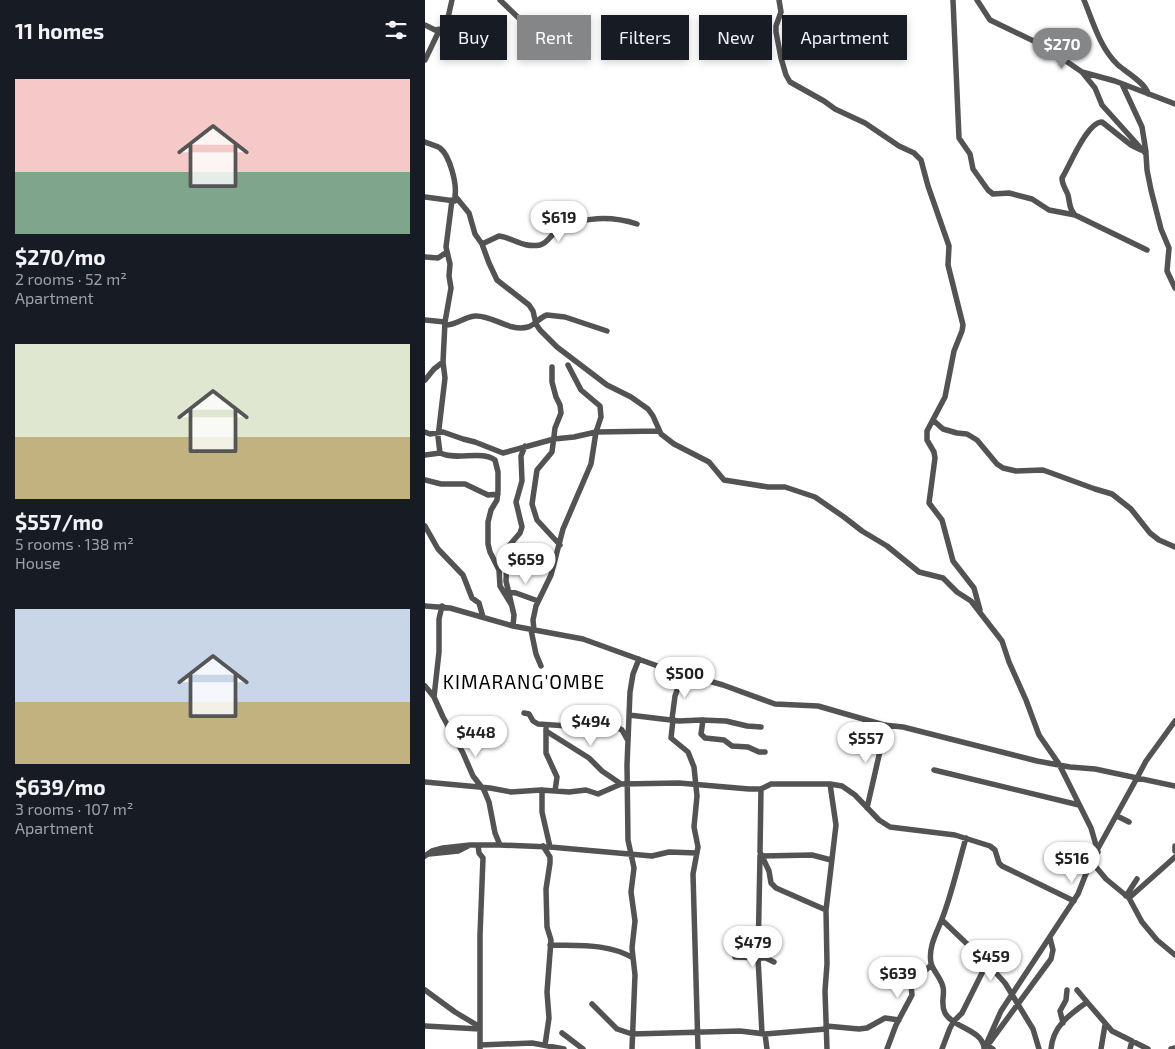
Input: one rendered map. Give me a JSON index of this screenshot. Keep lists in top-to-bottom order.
{
  "districts": ["KIMARANG'OMBE"],
  "page": {
    "heading": "11 homes",
    "chip": [
      "Buy",
      "Rent",
      "Filters",
      "New",
      "Apartment"
    ],
    "price": [
      "$270",
      "$619",
      "$659",
      "$500",
      "$494",
      "$448",
      "$557",
      "$516",
      "$479",
      "$459",
      "$639"
    ],
    "list": [
      {
        "name": "$270/mo",
        "note": "2 rooms · 52 m² · Apartment"
      },
      {
        "name": "$557/mo",
        "note": "5 rooms · 138 m² · House"
      },
      {
        "name": "$639/mo",
        "note": "3 rooms · 107 m² · Apartment"
      }
    ]
  }
}
